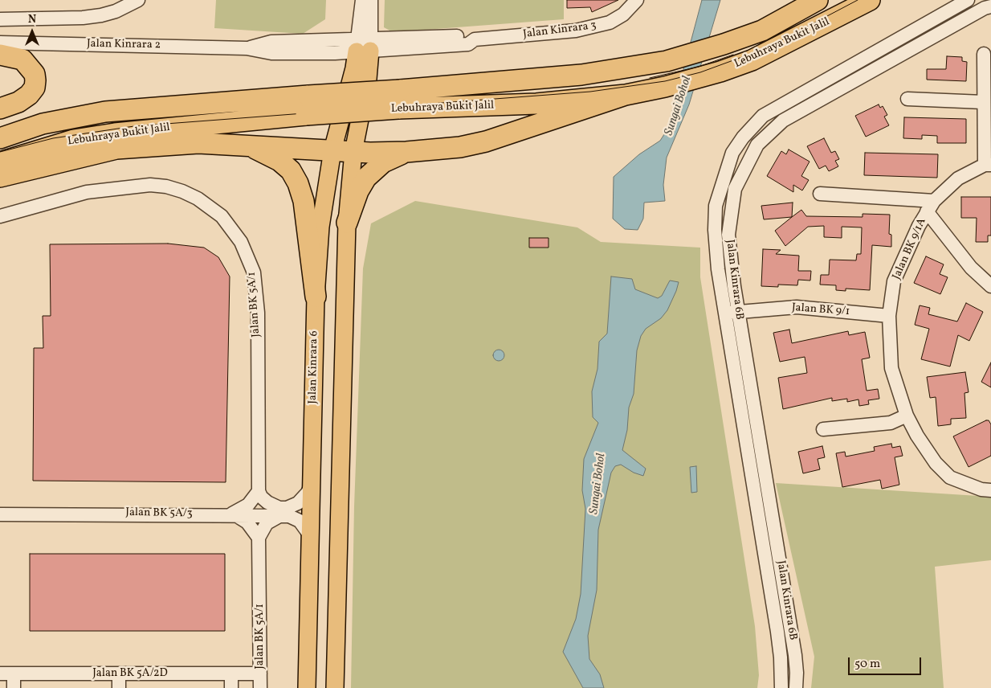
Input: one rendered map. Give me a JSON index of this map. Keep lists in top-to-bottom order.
{
  "streets": {
    "highway": ["Lebuhraya Bukit Jalil"],
    "main road": ["Jalan Kinrara 6"],
    "street": [
      "Jalan Kinrara 3",
      "Jalan Kinrara 2",
      "Jalan BK 9/1A",
      "Jalan Kinrara 6B",
      "Jalan BK 5A/1",
      "Jalan BK 9/1",
      "Jalan BK 5A/3",
      "Jalan BK 5A/2D"
    ]
  },
  "crossings": [
    ["Jalan Kinrara 3", "Jalan Kinrara 2"],
    ["Jalan Kinrara 3", "Jalan Kinrara 6"],
    ["Jalan Kinrara 2", "Jalan Kinrara 6"],
    ["Jalan BK 9/1A", "Jalan BK 9/1"],
    ["Jalan Kinrara 6B", "Jalan BK 9/1"],
    ["Jalan BK 5A/1", "Jalan BK 5A/2D"],
    ["Jalan Kinrara 6", "Jalan BK 5A/3"]
  ],
  "water": ["Sungai Bohol"],
  "scale_bar": "50 m",
  "north": "top"
}
